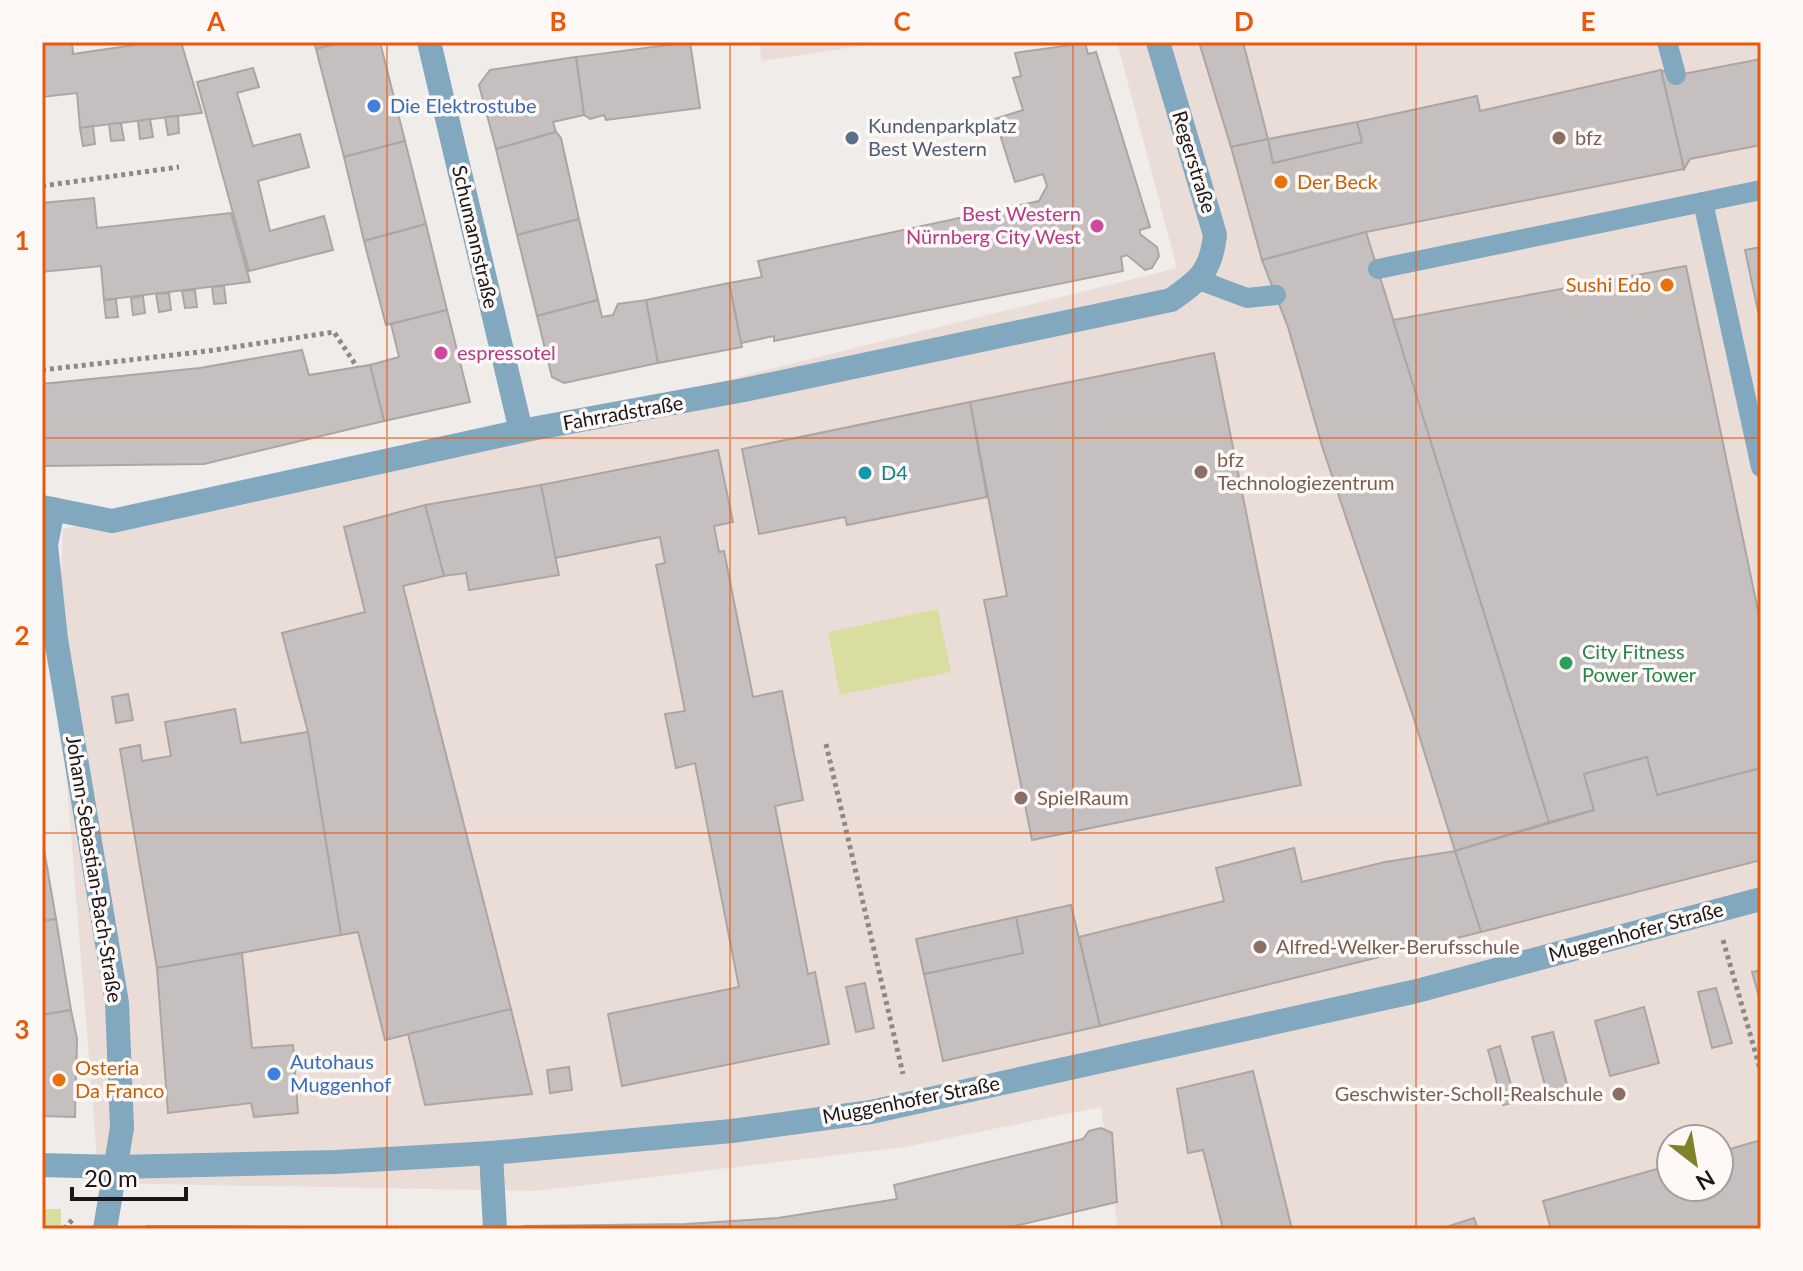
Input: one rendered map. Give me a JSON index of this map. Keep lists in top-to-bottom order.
{
  "streets": {
    "street": [
      "Regerstraße",
      "Schumannstraße",
      "Fahrradstraße",
      "Johann-Sebastian-Bach-Straße",
      "Muggenhofer Straße"
    ]
  },
  "crossings": [
    ["Regerstraße", "Fahrradstraße"],
    ["Schumannstraße", "Fahrradstraße"],
    ["Fahrradstraße", "Johann-Sebastian-Bach-Straße"],
    ["Johann-Sebastian-Bach-Straße", "Muggenhofer Straße"]
  ],
  "places": [
    "Die Elektrostube",
    "Kundenparkplatz Best Western",
    "bfz",
    "Der Beck",
    "Best Western Nürnberg City West",
    "Sushi Edo",
    "espressotel",
    "bfz Technologiezentrum",
    "D4",
    "City Fitness Power Tower",
    "SpielRaum",
    "Alfred-Welker-Berufsschule",
    "Autohaus Muggenhof",
    "Osteria Da Franco",
    "Geschwister-Scholl-Realschule"
  ],
  "scale_bar": "20 m",
  "north": "bottom right",
  "grid": {
    "columns": [
      "A",
      "B",
      "C",
      "D",
      "E"
    ],
    "rows": ["1", "2", "3"]
  }
}
